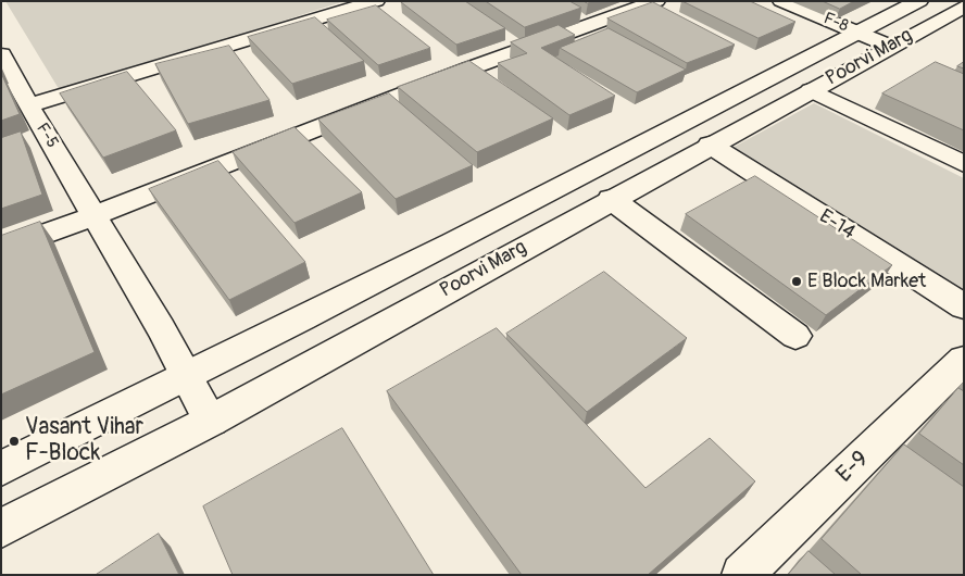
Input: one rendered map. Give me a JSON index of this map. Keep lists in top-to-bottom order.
{
  "streets": {
    "street": [
      "F-8",
      "Poorvi Marg",
      "F-5",
      "E-14",
      "E-9"
    ]
  },
  "crossings": [
    ["F-8", "Poorvi Marg"],
    ["Poorvi Marg", "F-5"],
    ["Poorvi Marg", "E-14"]
  ],
  "places": ["E Block Market", "Vasant Vihar F-Block"]
}
